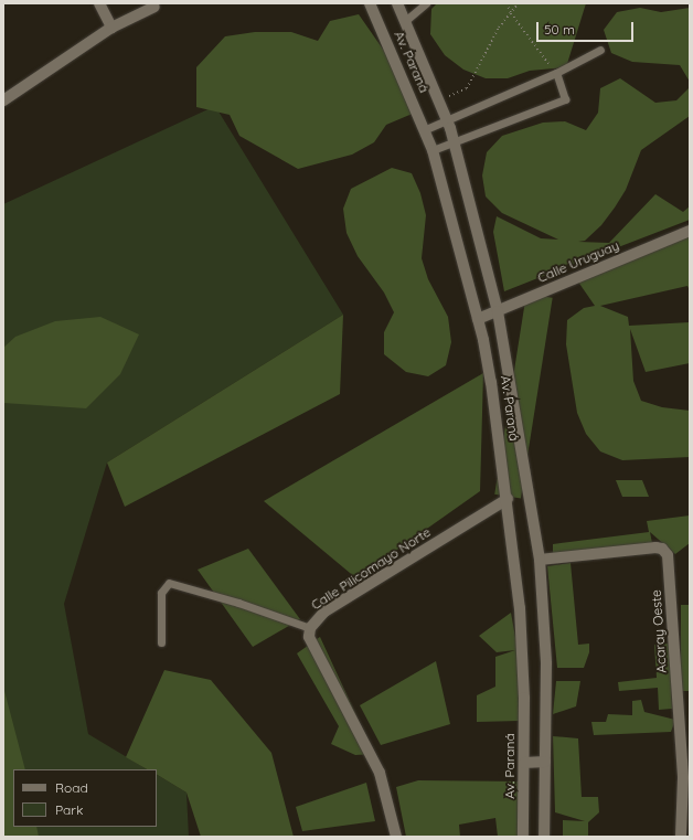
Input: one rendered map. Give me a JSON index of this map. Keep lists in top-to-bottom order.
{
  "streets": {
    "street": [
      "Av. Paraná",
      "Calle Uruguay",
      "Calle Pilicomayo Norte",
      "Acaray Oeste"
    ]
  },
  "crossings": [
    ["Av. Paraná", "Calle Uruguay"],
    ["Av. Paraná", "Calle Pilicomayo Norte"],
    ["Av. Paraná", "Acaray Oeste"]
  ],
  "legend": ["Road", "Park"],
  "scale_bar": "50 m"
}
